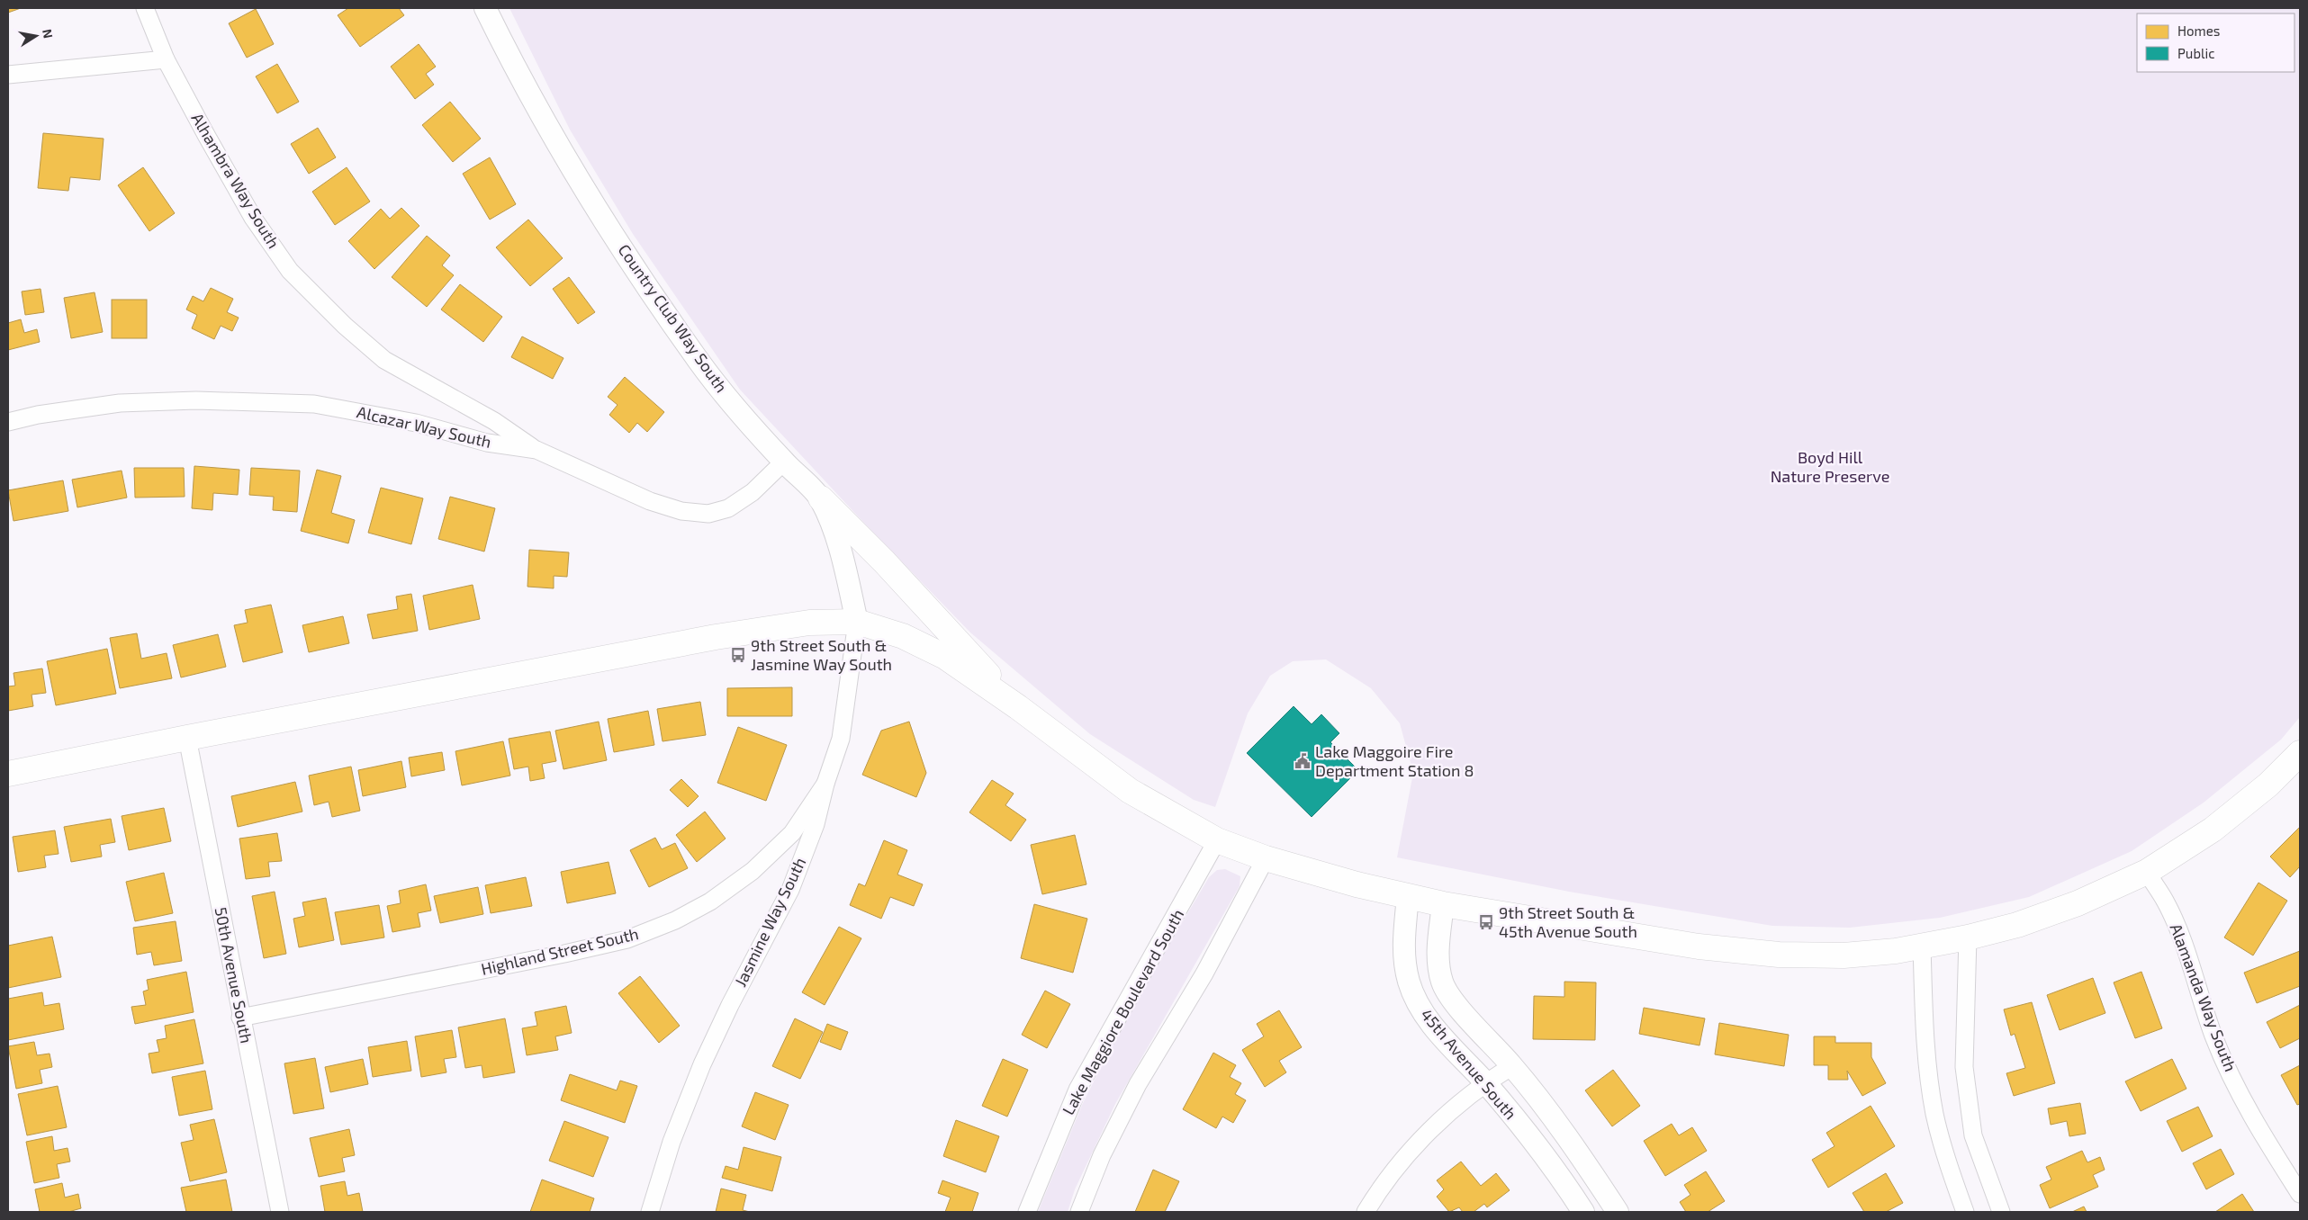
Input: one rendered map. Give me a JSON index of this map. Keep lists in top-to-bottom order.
{
  "streets": {
    "street": [
      "Alhambra Way South",
      "Country Club Way South",
      "Alcazar Way South",
      "Jasmine Way South",
      "Highland Street South",
      "50th Avenue South",
      "Alamanda Way South",
      "Lake Maggiore Boulevard South",
      "45th Avenue South"
    ]
  },
  "crossings": [
    ["Alhambra Way South", "Alcazar Way South"],
    ["Country Club Way South", "Alcazar Way South"],
    ["Country Club Way South", "Jasmine Way South"],
    ["Jasmine Way South", "Highland Street South"],
    ["Highland Street South", "50th Avenue South"]
  ],
  "parks": ["Boyd Hill Nature Preserve"],
  "places": {
    "bus stop": ["9th Street South & Jasmine Way South", "9th Street South & 45th Avenue South"],
    "public building": ["Lake Maggoire Fire Department Station 8"]
  },
  "legend": ["Homes", "Public"],
  "north": "right"
}
